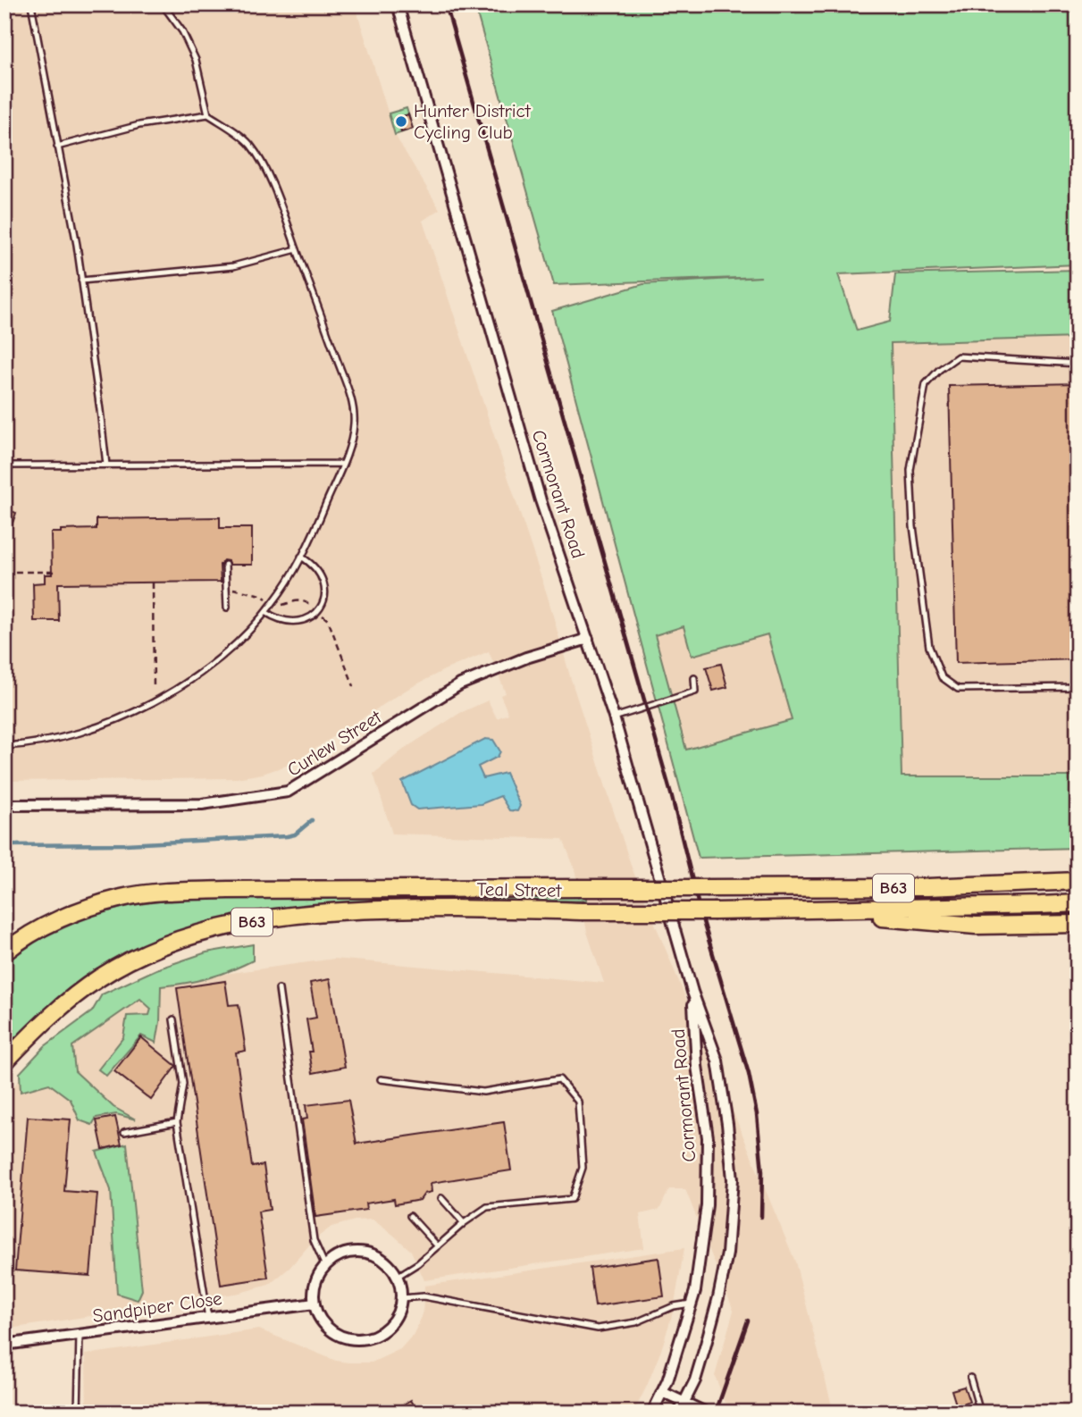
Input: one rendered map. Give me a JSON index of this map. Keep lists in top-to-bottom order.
{
  "streets": {
    "main road": ["B63", "Teal Street"],
    "street": ["Cormorant Road", "Curlew Street", "Sandpiper Close"]
  },
  "crossings": [
    ["Cormorant Road", "Curlew Street"]
  ],
  "places": ["Hunter District Cycling Club"]
}
